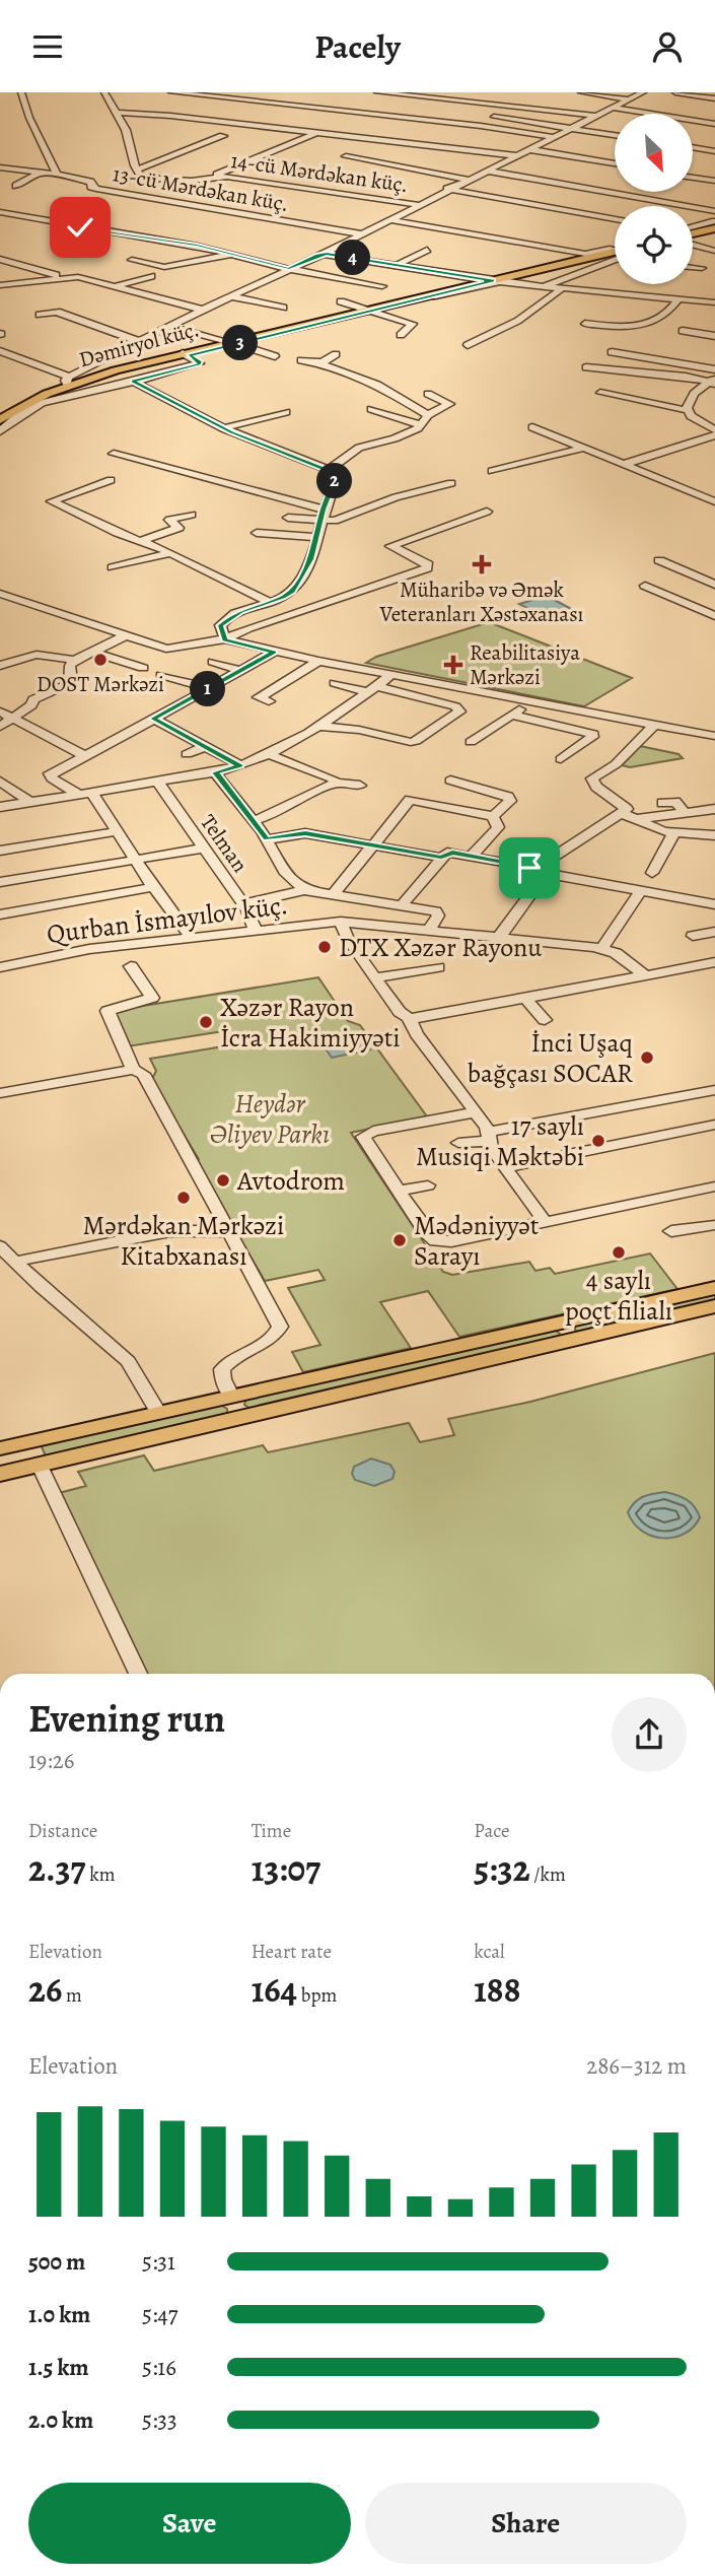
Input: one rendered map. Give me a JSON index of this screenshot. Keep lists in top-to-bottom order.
{
  "streets": {
    "main road": ["Dəmiryol küç."],
    "street": [
      "14-cü Mərdəkan küç.",
      "13-cü Mərdəkan küç.",
      "Telman",
      "Qurban İsmayılov küç."
    ]
  },
  "crossings": [
    ["Telman", "Qurban İsmayılov küç."]
  ],
  "parks": ["Heydər Əliyev Parkı"],
  "places": {
    "health": ["Müharibə və Əmək Veteranları Xəstəxanası", "Reabilitasiya Mərkəzi"],
    "other": [
      "DOST Mərkəzi",
      "DTX Xəzər Rayonu",
      "Xəzər Rayon İcra Hakimiyyəti",
      "İnci Uşaq bağçası SOCAR",
      "17 saylı Musiqi Məktəbi",
      "Avtodrom",
      "Mərdəkan Mərkəzi Kitabxanası",
      "Mədəniyyət Sarayı",
      "4 saylı poçt filialı"
    ]
  },
  "north": "bottom right",
  "page": {
    "header": "Pacely",
    "pins": [
      "4",
      "3",
      "2",
      "1"
    ],
    "heading": ["Evening run", "19:26"],
    "stats": [
      ["Distance", "2.37 km"],
      ["Time", "13:07"],
      ["Pace", "5:32 /km"],
      ["Elevation", "26 m"],
      ["Heart rate", "164 bpm"],
      ["kcal", "188"]
    ],
    "chart": ["Elevation", "286–312 m"],
    "list": [
      {
        "name": "500 m",
        "note": "5:31"
      },
      {
        "name": "1.0 km",
        "note": "5:47"
      },
      {
        "name": "1.5 km",
        "note": "5:16"
      },
      {
        "name": "2.0 km",
        "note": "5:33"
      }
    ],
    "buttons": ["Save", "Share"]
  }
}
